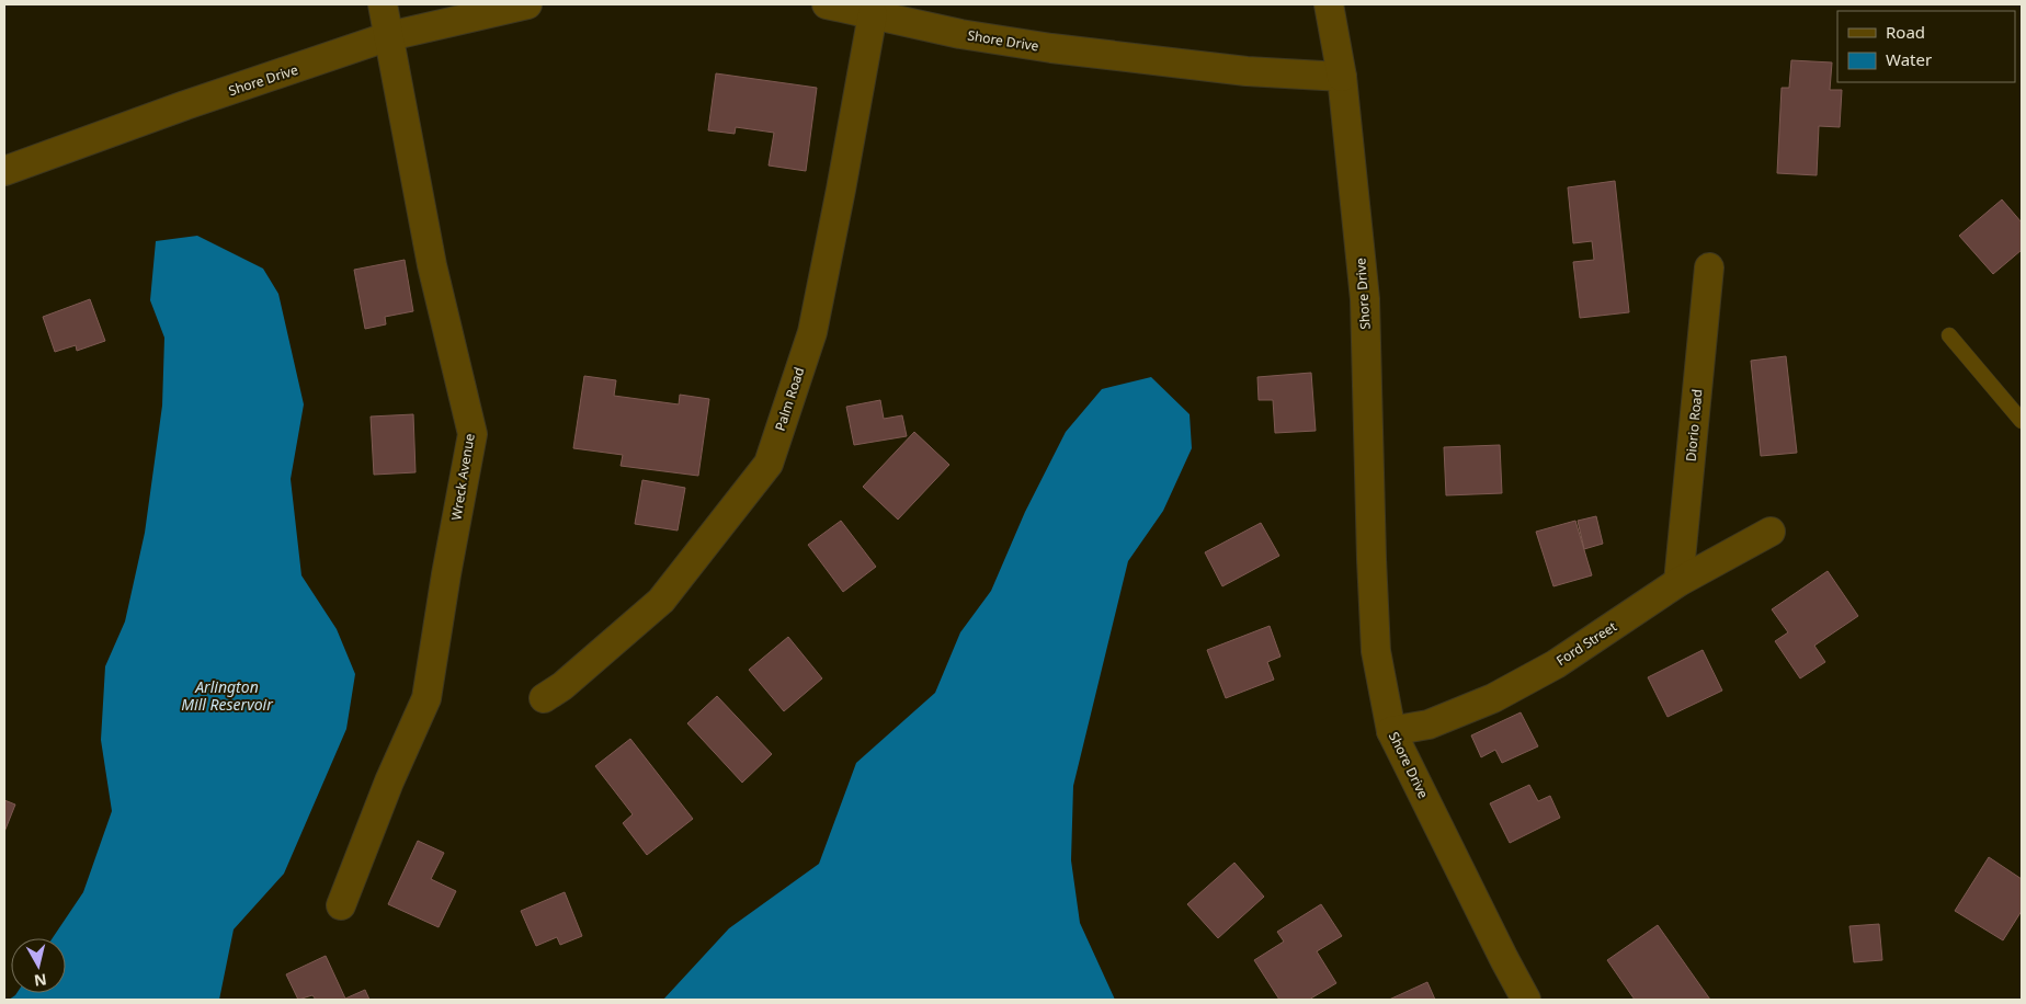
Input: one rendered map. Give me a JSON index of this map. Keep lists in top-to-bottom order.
{
  "streets": {
    "street": [
      "Shore Drive",
      "Palm Road",
      "Diorio Road",
      "Wreck Avenue",
      "Ford Street"
    ]
  },
  "crossings": [
    ["Shore Drive", "Palm Road"],
    ["Shore Drive", "Wreck Avenue"],
    ["Shore Drive", "Ford Street"],
    ["Diorio Road", "Ford Street"]
  ],
  "water": ["Arlington Mill Reservoir"],
  "legend": ["Road", "Water"],
  "north": "bottom"
}
